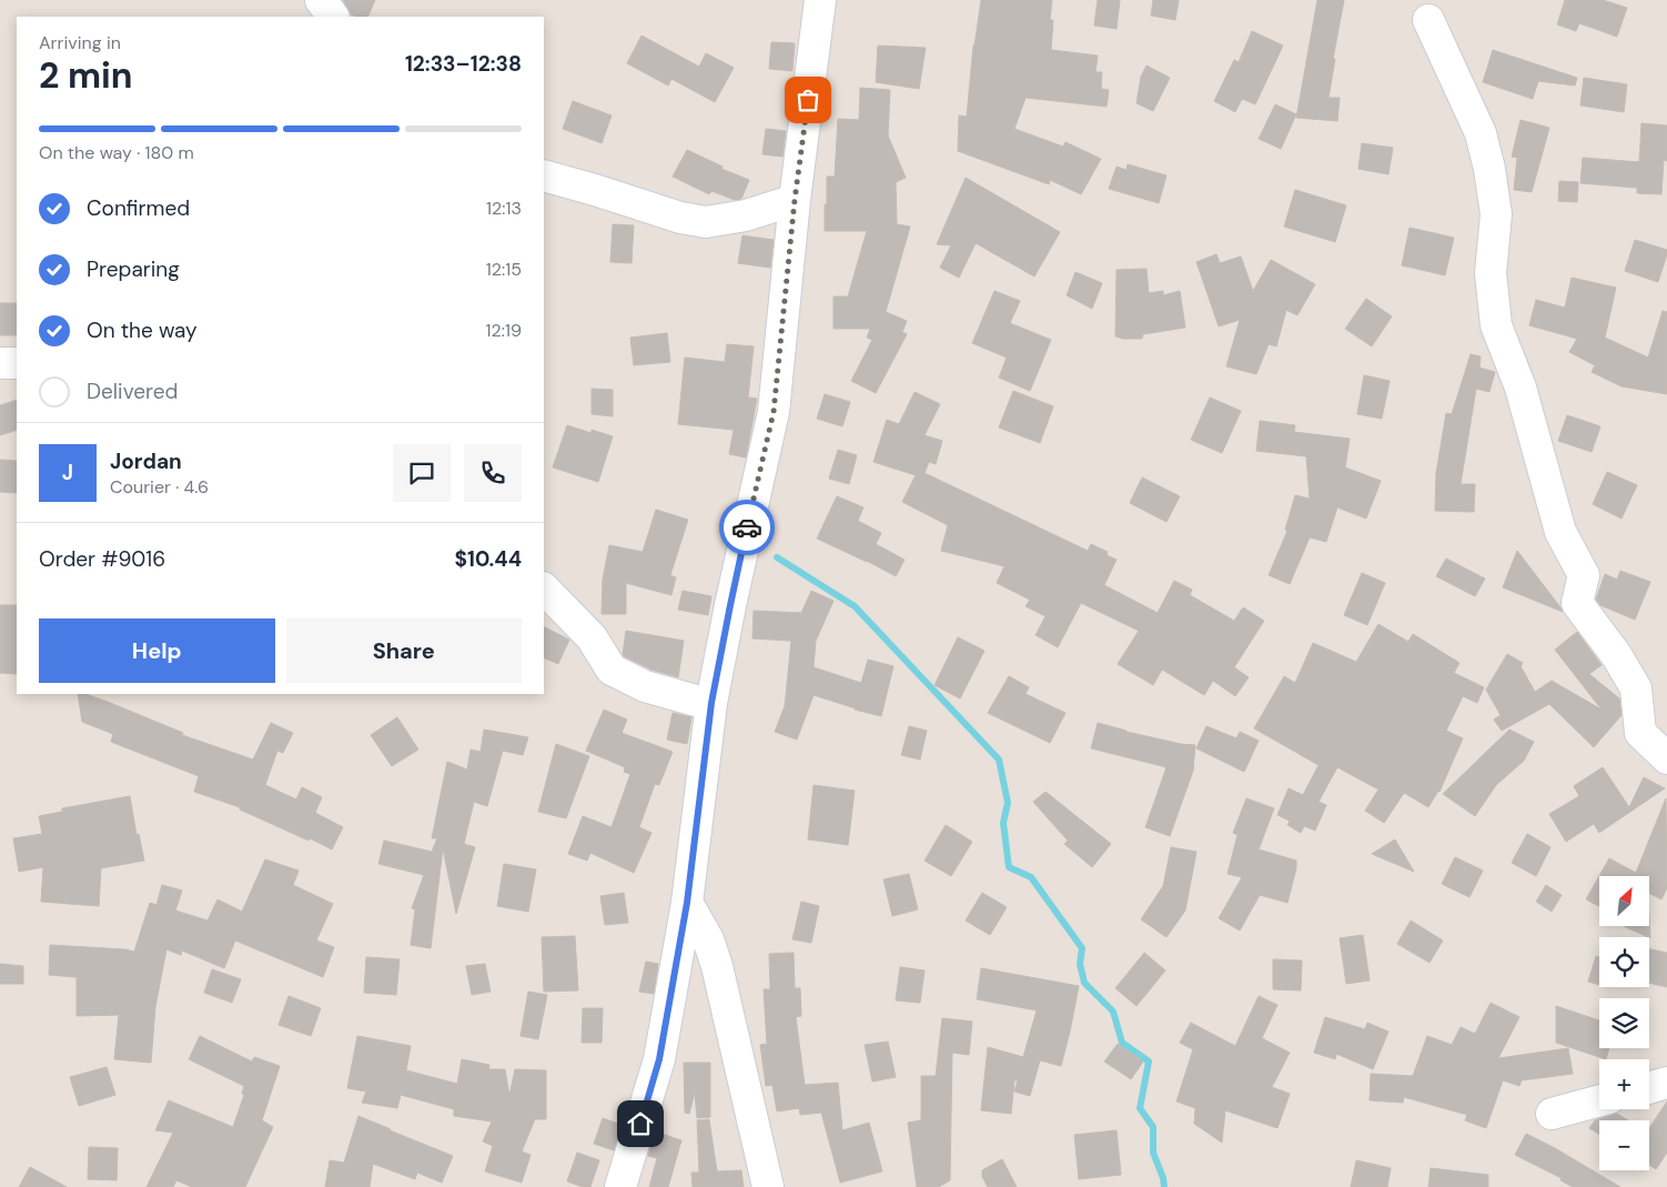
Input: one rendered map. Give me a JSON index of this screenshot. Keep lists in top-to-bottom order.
{
  "north": "top right",
  "page": {
    "heading": ["2 min", "Arriving in", "12:33–12:38"],
    "panel": [
      "Jordan",
      "Courier · 4.6",
      "Order #9016",
      "$10.44"
    ],
    "bar": "On the way · 180 m",
    "list": [
      ["Confirmed", "12:13"],
      ["Preparing", "12:15"],
      ["On the way", "12:19"],
      "Delivered"
    ],
    "round": "J",
    "buttons": ["Help", "Share"],
    "map_buttons": ["+", "−"]
  }
}
